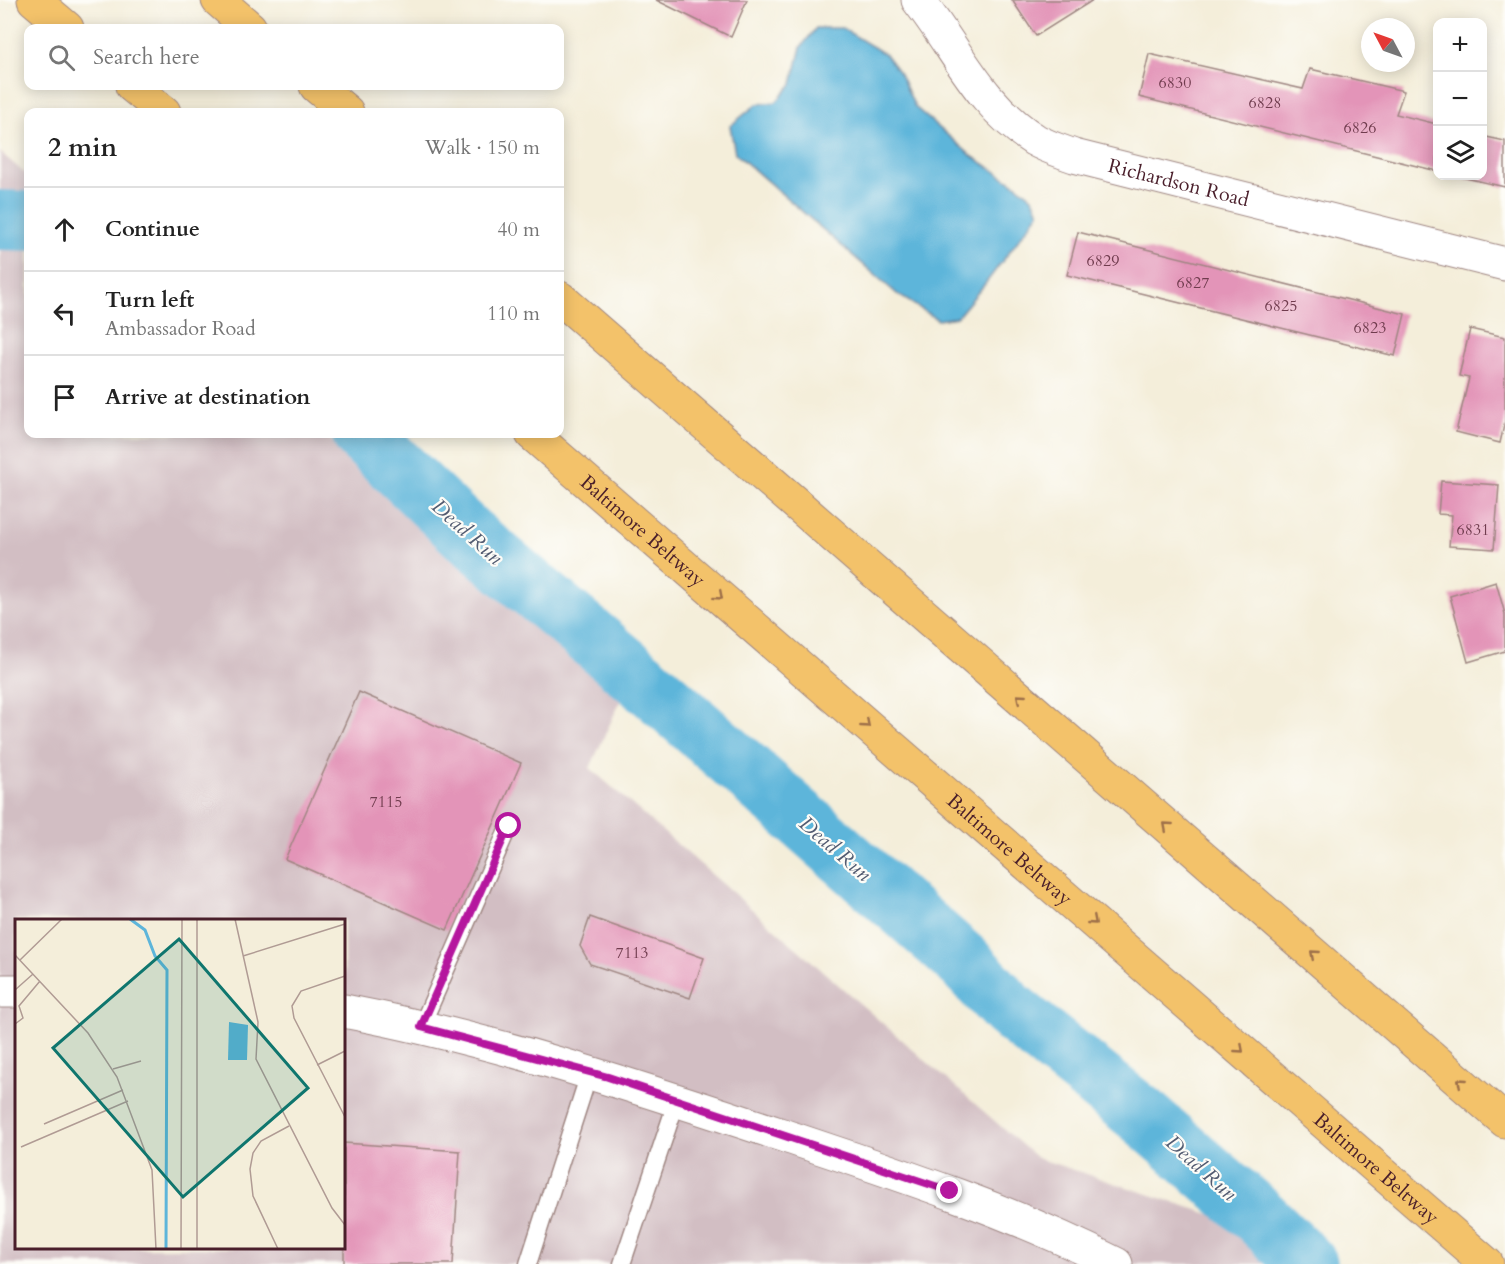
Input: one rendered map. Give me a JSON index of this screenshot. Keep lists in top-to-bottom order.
{
  "streets": {
    "highway": ["Baltimore Beltway"],
    "street": ["Richardson Road"]
  },
  "water": ["Dead Run"],
  "house_numbers": [
    "6830",
    "6828",
    "6826",
    "6829",
    "6827",
    "6825",
    "6823",
    "6831",
    "7115",
    "7113"
  ],
  "north": "top left",
  "page": {
    "map_buttons": ["+", "−"],
    "search": "Search here",
    "heading": ["2 min", "Walk · 150 m"],
    "list": [
      ["Continue", "40 m"],
      ["Turn left", "Ambassador Road", "110 m"],
      "Arrive at destination"
    ]
  }
}
